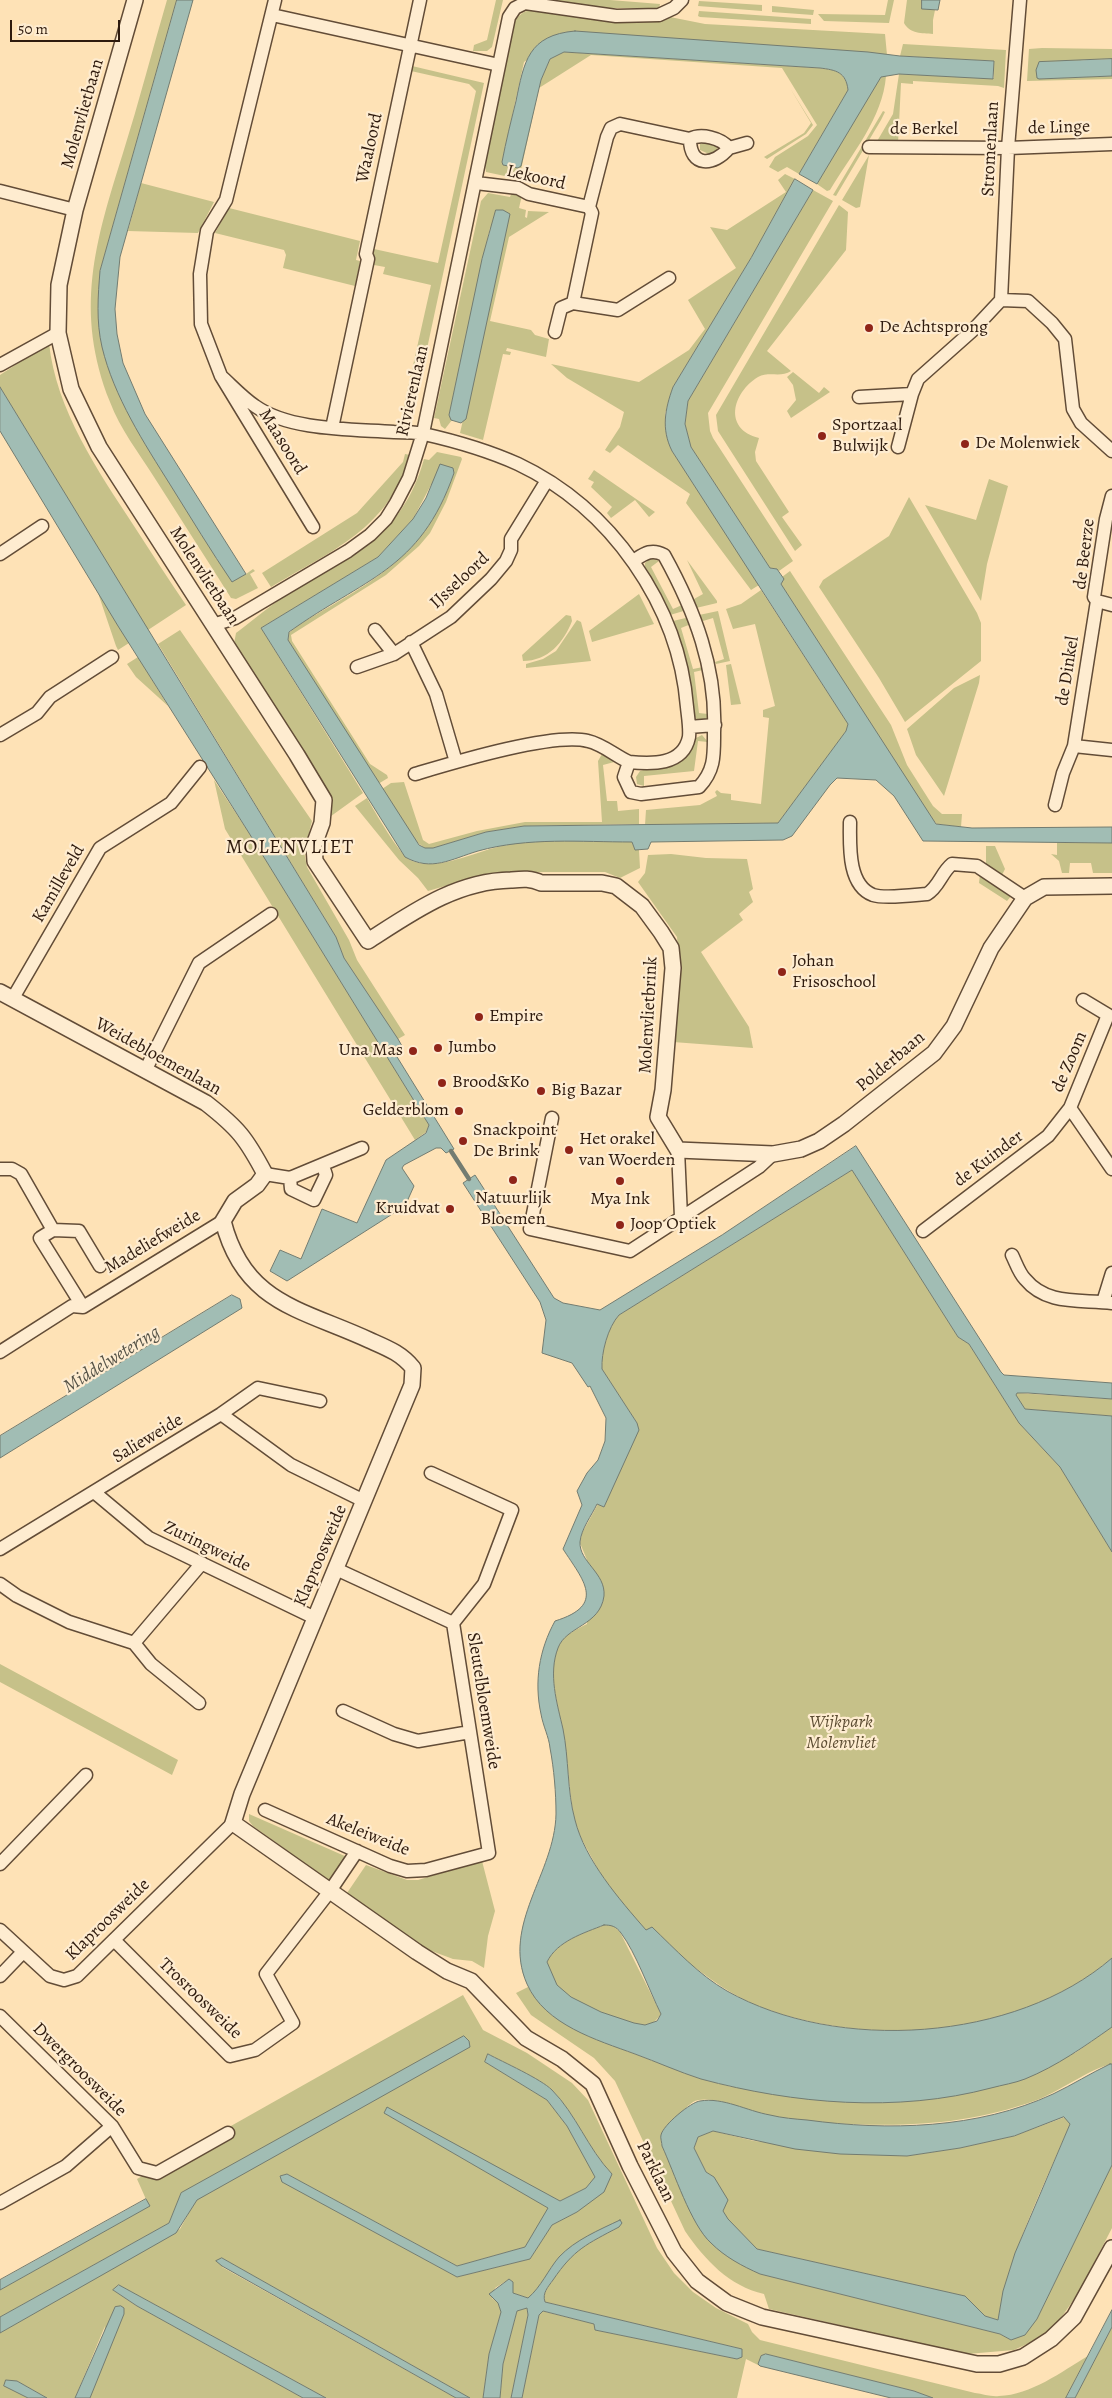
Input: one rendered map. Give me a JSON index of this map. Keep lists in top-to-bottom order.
{
  "streets": {
    "street": [
      "Molenvlietbaan",
      "de Linge",
      "de Berkel",
      "Waaloord",
      "Stromenlaan",
      "Lekoord",
      "Rivierenlaan",
      "Maasoord",
      "de Beerze",
      "IJsseloord",
      "de Dinkel",
      "Kamilleveld",
      "Molenvlietbrink",
      "Weidebloemenlaan",
      "Polderbaan",
      "de Zoom",
      "de Kuinder",
      "Madeliefweide",
      "Salieweide",
      "Zuringweide",
      "Klaproosweide",
      "Sleutelbloemweide",
      "Akeleiweide",
      "Trosroosweide",
      "Dwergroosweide",
      "Parklaan"
    ]
  },
  "crossings": [
    ["Molenvlietbaan", "Rivierenlaan"],
    ["Molenvlietbaan", "Molenvlietbrink"],
    ["de Linge", "de Berkel"],
    ["de Linge", "Stromenlaan"],
    ["de Berkel", "Stromenlaan"],
    ["Waaloord", "Maasoord"],
    ["Lekoord", "Rivierenlaan"],
    ["Rivierenlaan", "Maasoord"],
    ["de Beerze", "de Dinkel"],
    ["Kamilleveld", "Weidebloemenlaan"],
    ["Molenvlietbrink", "Polderbaan"],
    ["Weidebloemenlaan", "Madeliefweide"],
    ["de Zoom", "de Kuinder"],
    ["Madeliefweide", "Klaproosweide"],
    ["Salieweide", "Zuringweide"],
    ["Zuringweide", "Klaproosweide"],
    ["Klaproosweide", "Sleutelbloemweide"],
    ["Klaproosweide", "Trosroosweide"],
    ["Sleutelbloemweide", "Akeleiweide"],
    ["Akeleiweide", "Trosroosweide"],
    ["Trosroosweide", "Parklaan"]
  ],
  "districts": ["MOLENVLIET"],
  "water": ["Middelwetering"],
  "parks": ["Wijkpark Molenvliet"],
  "places": [
    "De Achtsprong",
    "Sportzaal Bulwijk",
    "De Molenwiek",
    "Johan Frisoschool",
    "Empire",
    "Jumbo",
    "Una Mas",
    "Brood&Ko",
    "Big Bazar",
    "Gelderblom",
    "Snackpoint De Brink",
    "Het orakel van Woerden",
    "Natuurlijk Bloemen",
    "Mya Ink",
    "Kruidvat",
    "Joop Optiek"
  ],
  "scale_bar": "50 m"
}
